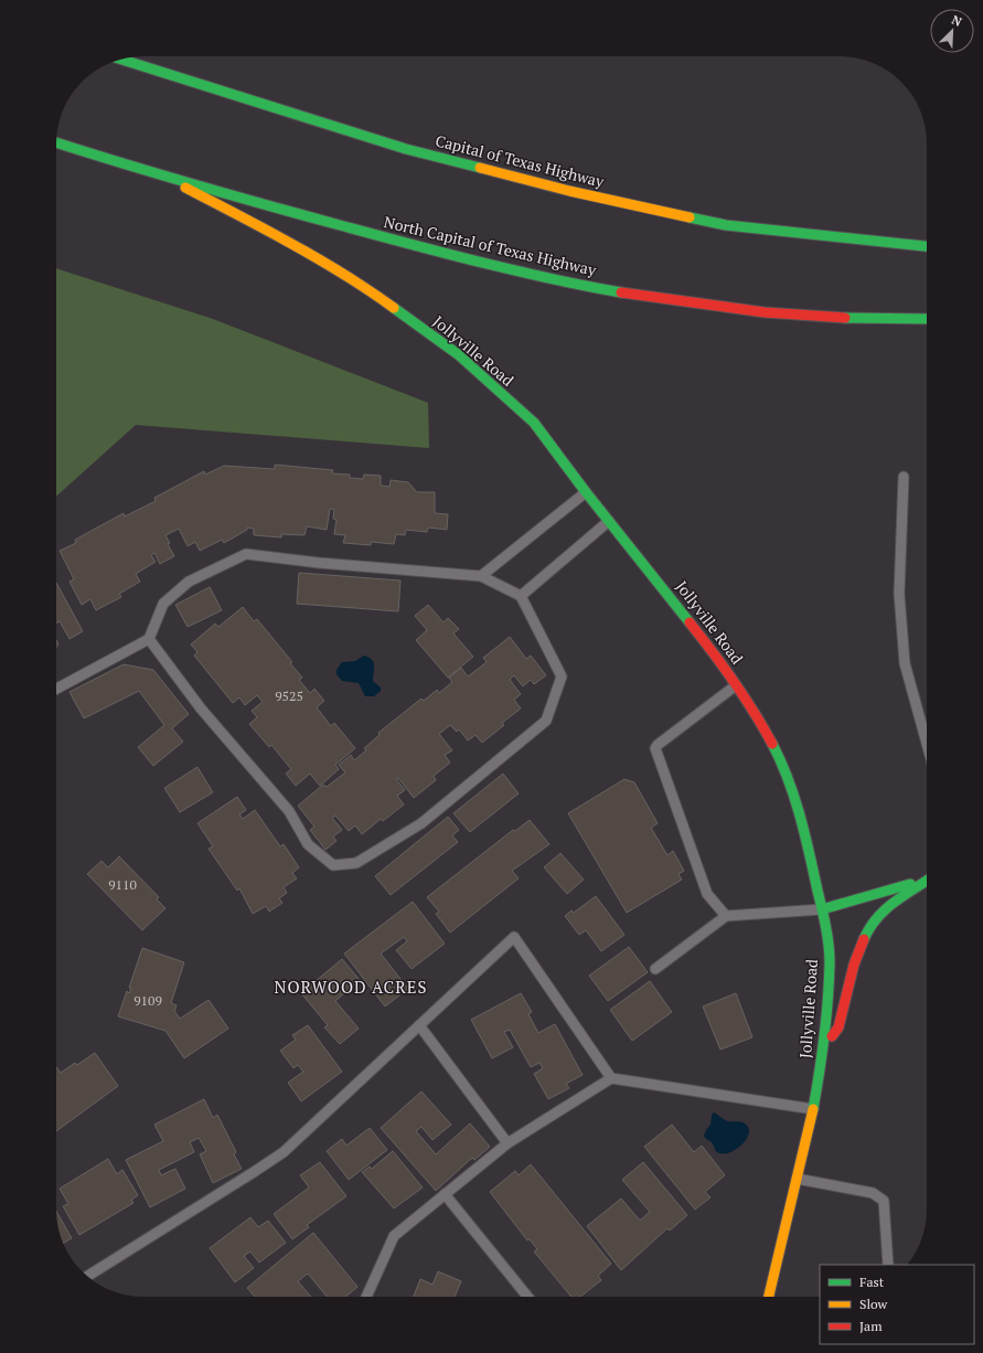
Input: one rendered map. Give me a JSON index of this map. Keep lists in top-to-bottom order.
{
  "streets": {
    "main road": ["Capital of Texas Highway", "North Capital of Texas Highway", "Jollyville Road"]
  },
  "crossings": [
    ["North Capital of Texas Highway", "Jollyville Road"]
  ],
  "districts": ["NORWOOD ACRES"],
  "house_numbers": ["9525", "9110", "9109"],
  "legend": ["Fast", "Slow", "Jam"],
  "north": "top right"
}
